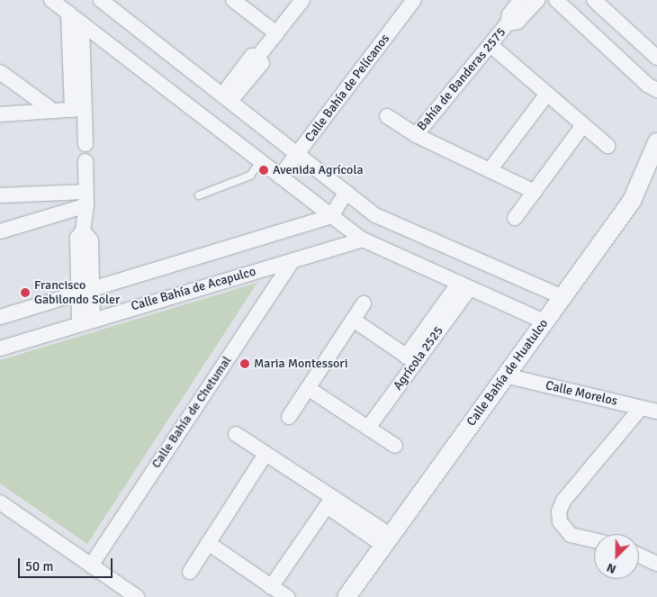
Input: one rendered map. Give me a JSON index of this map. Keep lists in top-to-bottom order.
{
  "streets": {
    "street": [
      "Bahía de Banderas 2575",
      "Calle Bahía de Pelícanos",
      "Calle Bahía de Acapulco",
      "Agrícola 2525",
      "Calle Bahía de Huatulco",
      "Calle Morelos",
      "Calle Bahía de Chetumal"
    ]
  },
  "crossings": [
    ["Calle Bahía de Acapulco", "Calle Bahía de Chetumal"],
    ["Calle Bahía de Huatulco", "Calle Morelos"]
  ],
  "places": ["Avenida Agrícola", "Francisco Gabilondo Soler", "Maria Montessori"],
  "scale_bar": "50 m",
  "north": "bottom left"
}
